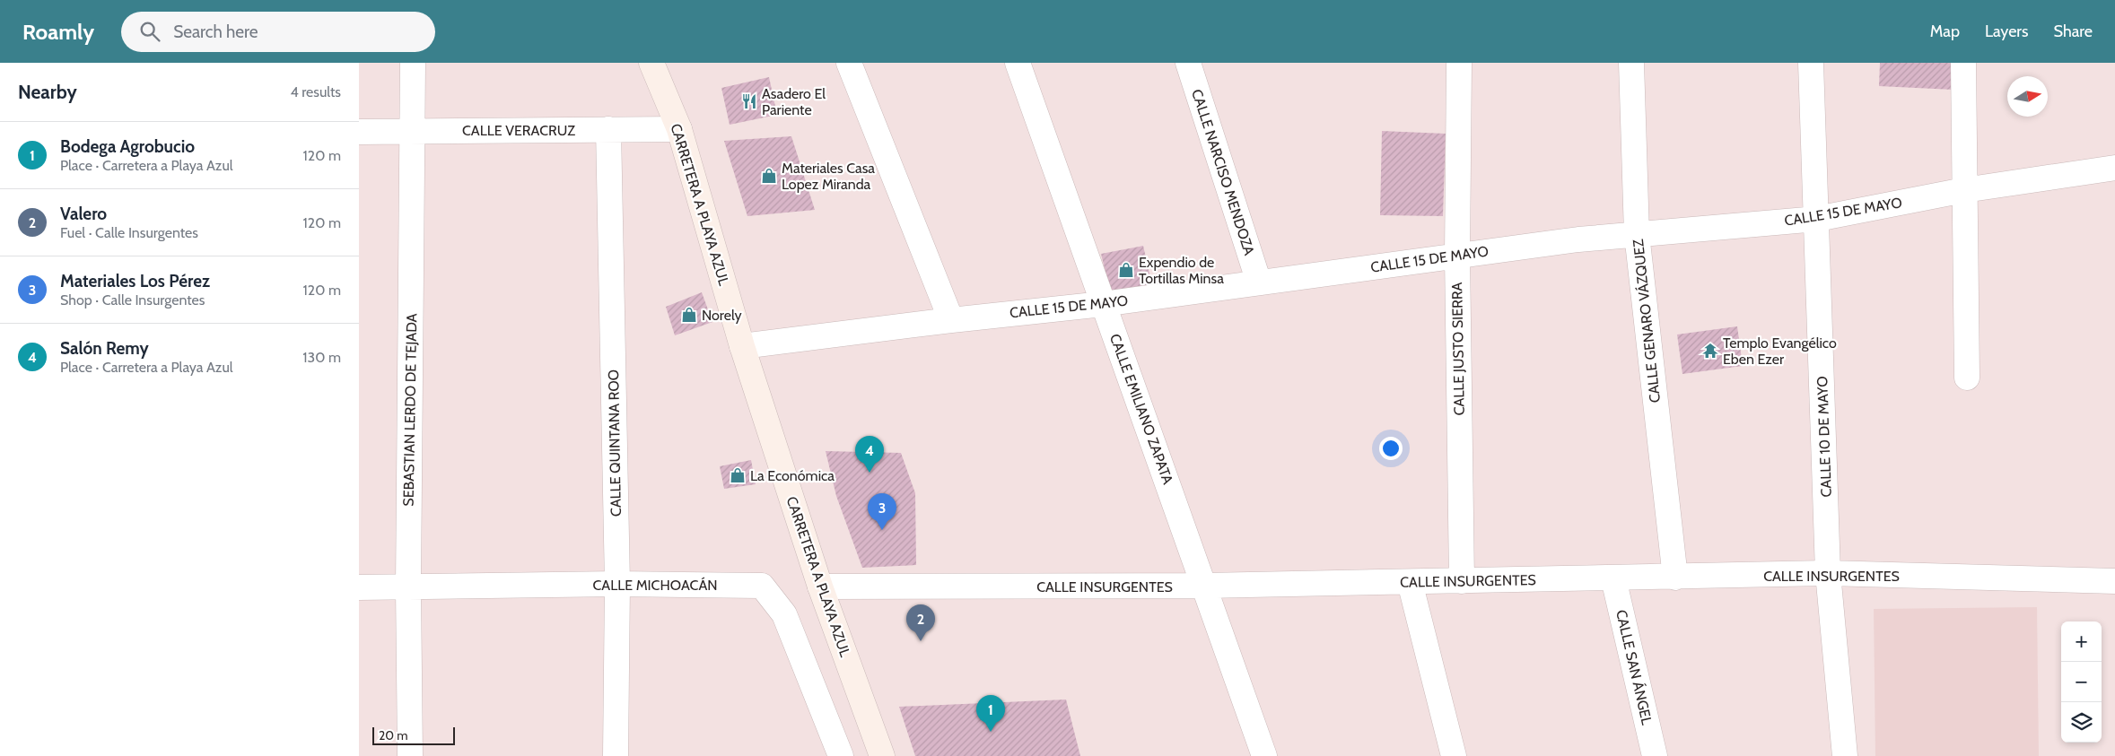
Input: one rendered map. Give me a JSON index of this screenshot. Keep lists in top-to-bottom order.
{
  "streets": {
    "main road": ["CARRETERA A PLAYA AZUL"],
    "street": [
      "CALLE VERACRUZ",
      "CALLE NARCISO MENDOZA",
      "CALLE 15 DE MAYO",
      "CALLE GENARO VÁZQUEZ",
      "CALLE JUSTO SIERRA",
      "CALLE EMILIANO ZAPATA",
      "SEBASTIAN LERDO DE TEJADA",
      "CALLE 10 DE MAYO",
      "CALLE QUINTANA ROO",
      "CALLE INSURGENTES",
      "CALLE MICHOACÁN",
      "CALLE SAN ÁNGEL"
    ]
  },
  "crossings": [
    ["CALLE VERACRUZ", "CARRETERA A PLAYA AZUL"],
    ["CALLE VERACRUZ", "SEBASTIAN LERDO DE TEJADA"],
    ["CALLE VERACRUZ", "CALLE QUINTANA ROO"],
    ["CALLE NARCISO MENDOZA", "CALLE 15 DE MAYO"],
    ["CARRETERA A PLAYA AZUL", "CALLE 15 DE MAYO"],
    ["CARRETERA A PLAYA AZUL", "CALLE INSURGENTES"],
    ["CALLE 15 DE MAYO", "CALLE GENARO VÁZQUEZ"],
    ["CALLE 15 DE MAYO", "CALLE JUSTO SIERRA"],
    ["CALLE 15 DE MAYO", "CALLE EMILIANO ZAPATA"],
    ["CALLE 15 DE MAYO", "CALLE 10 DE MAYO"],
    ["CALLE GENARO VÁZQUEZ", "CALLE INSURGENTES"],
    ["CALLE JUSTO SIERRA", "CALLE INSURGENTES"],
    ["CALLE EMILIANO ZAPATA", "CALLE INSURGENTES"],
    ["SEBASTIAN LERDO DE TEJADA", "CALLE MICHOACÁN"],
    ["CALLE 10 DE MAYO", "CALLE INSURGENTES"],
    ["CALLE QUINTANA ROO", "CALLE MICHOACÁN"],
    ["CALLE INSURGENTES", "CALLE SAN ÁNGEL"]
  ],
  "places": {
    "restaurant": ["Asadero El Pariente"],
    "shop": [
      "Materiales Casa Lopez Miranda",
      "Expendio de Tortillas Minsa",
      "Norely",
      "La Económica"
    ],
    "temple": ["Templo Evangélico Eben Ezer"]
  },
  "scale_bar": "20 m",
  "north": "right",
  "page": {
    "header": "Roamly",
    "search": "Search here",
    "nav": ["Map", "Layers", "Share"],
    "heading": ["Nearby", "4 results"],
    "list": [
      {
        "mark": "1",
        "name": "Bodega Agrobucio",
        "note": "Place · Carretera a Playa Azul",
        "value": "120 m"
      },
      {
        "mark": "2",
        "name": "Valero",
        "note": "Fuel · Calle Insurgentes",
        "value": "120 m"
      },
      {
        "mark": "3",
        "name": "Materiales Los Pérez",
        "note": "Shop · Calle Insurgentes",
        "value": "120 m"
      },
      {
        "mark": "4",
        "name": "Salón Remy",
        "note": "Place · Carretera a Playa Azul",
        "value": "130 m"
      }
    ],
    "pins": [
      "4",
      "3",
      "2",
      "1"
    ],
    "map_buttons": ["+", "−"],
    "scale": "20 m"
  }
}
